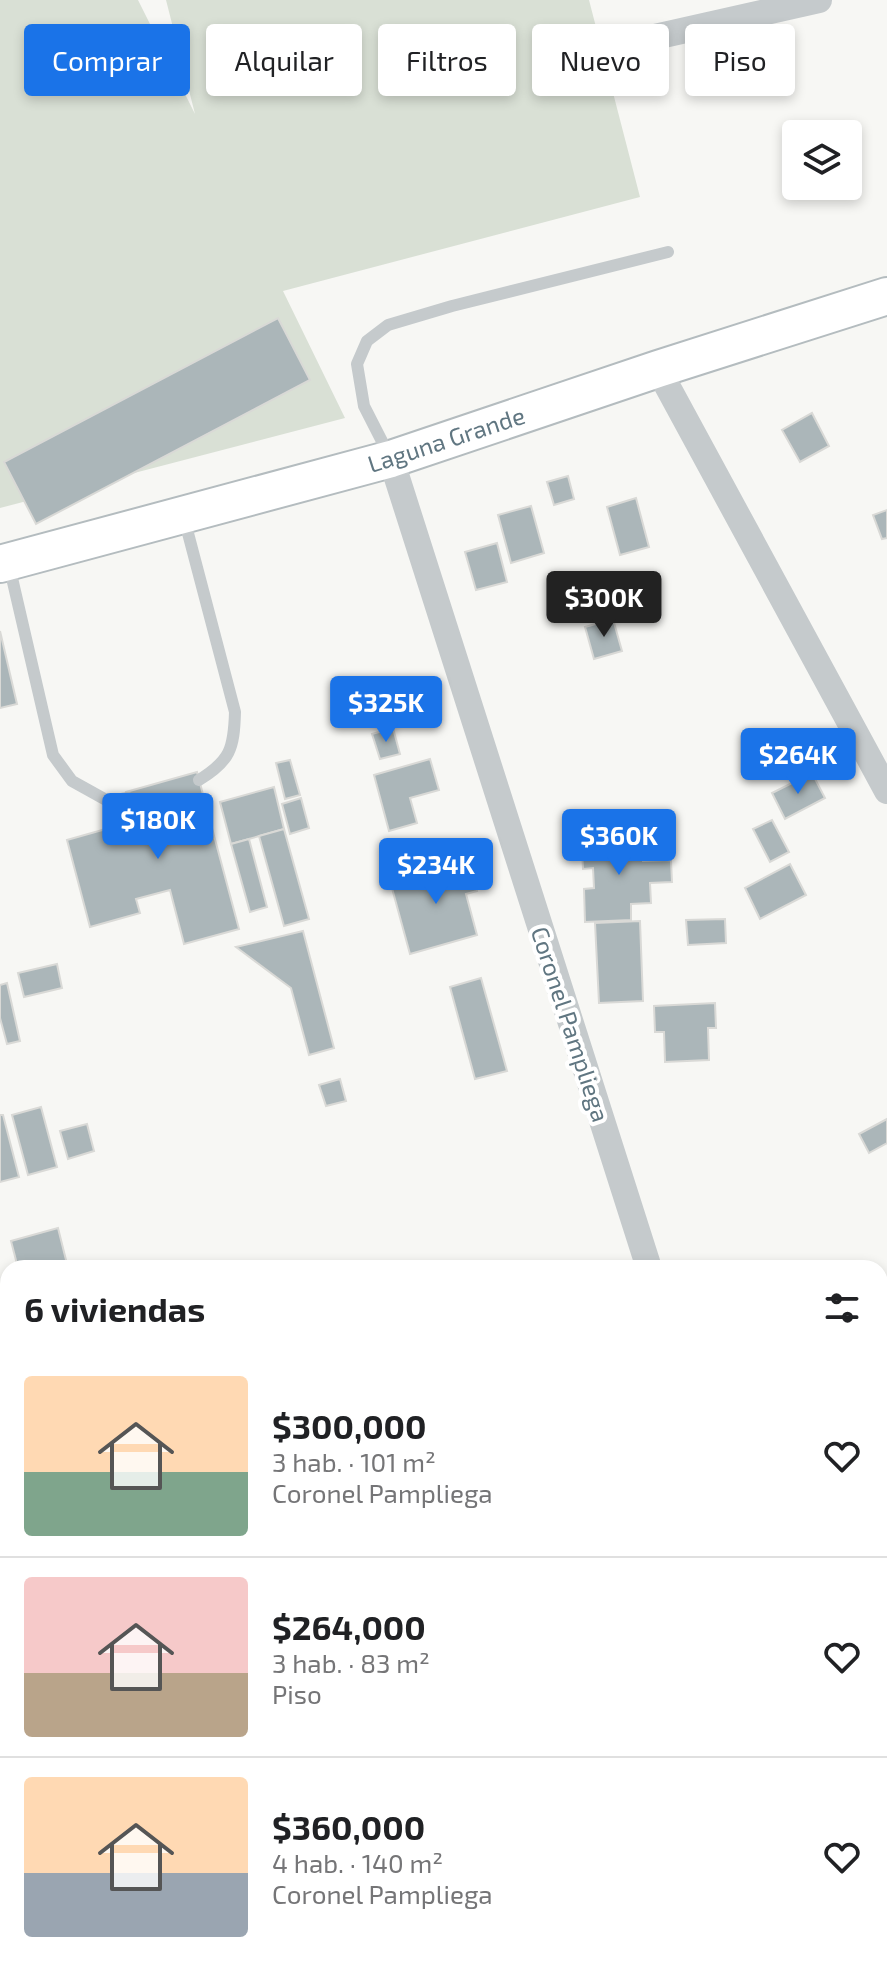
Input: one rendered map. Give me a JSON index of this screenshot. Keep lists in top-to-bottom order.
{
  "streets": {
    "main road": ["Laguna Grande"],
    "street": ["Coronel Pampliega"]
  },
  "crossings": [
    ["Laguna Grande", "Coronel Pampliega"]
  ],
  "page": {
    "chip": [
      "Comprar",
      "Alquilar",
      "Filtros",
      "Nuevo",
      "Piso"
    ],
    "price": [
      "$300K",
      "$325K",
      "$264K",
      "$180K",
      "$360K",
      "$234K"
    ],
    "heading": "6 viviendas",
    "list": [
      {
        "name": "$300,000",
        "note": "3 hab. · 101 m² · Coronel Pampliega"
      },
      {
        "name": "$264,000",
        "note": "3 hab. · 83 m² · Piso"
      },
      {
        "name": "$360,000",
        "note": "4 hab. · 140 m² · Coronel Pampliega"
      }
    ]
  }
}
